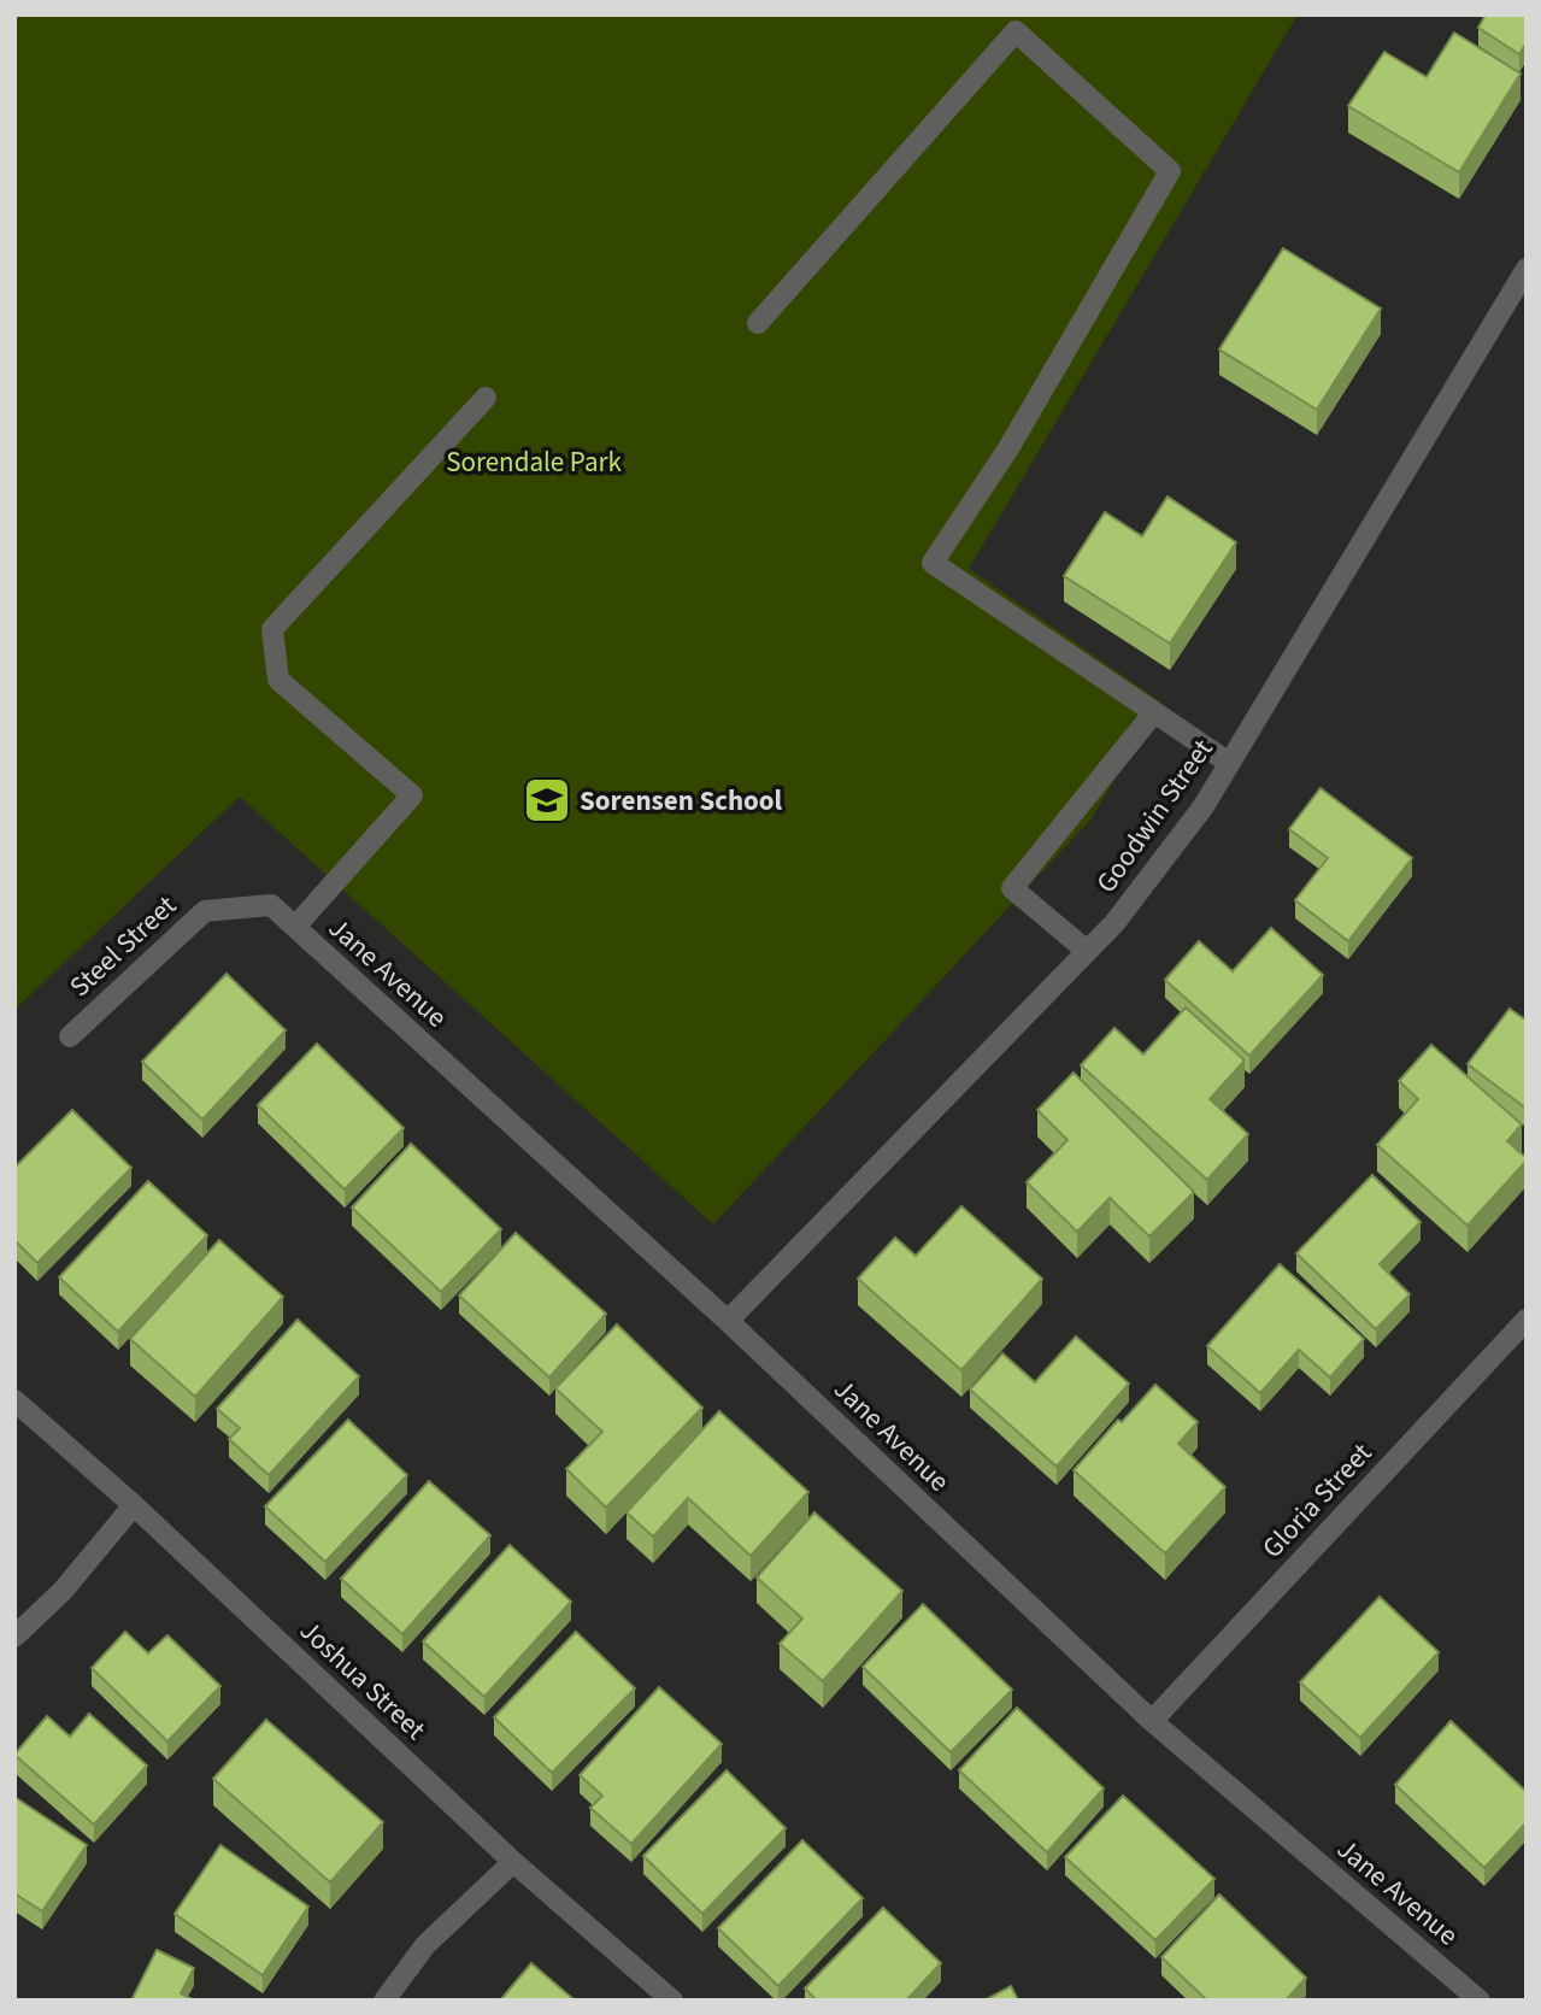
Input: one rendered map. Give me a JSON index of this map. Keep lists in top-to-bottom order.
{
  "streets": {
    "street": [
      "Goodwin Street",
      "Steel Street",
      "Jane Avenue",
      "Gloria Street",
      "Joshua Street"
    ]
  },
  "crossings": [
    ["Goodwin Street", "Jane Avenue"],
    ["Steel Street", "Jane Avenue"],
    ["Jane Avenue", "Gloria Street"]
  ],
  "parks": ["Sorendale Park"],
  "places": {
    "school or university": ["Sorensen School"]
  }
}
